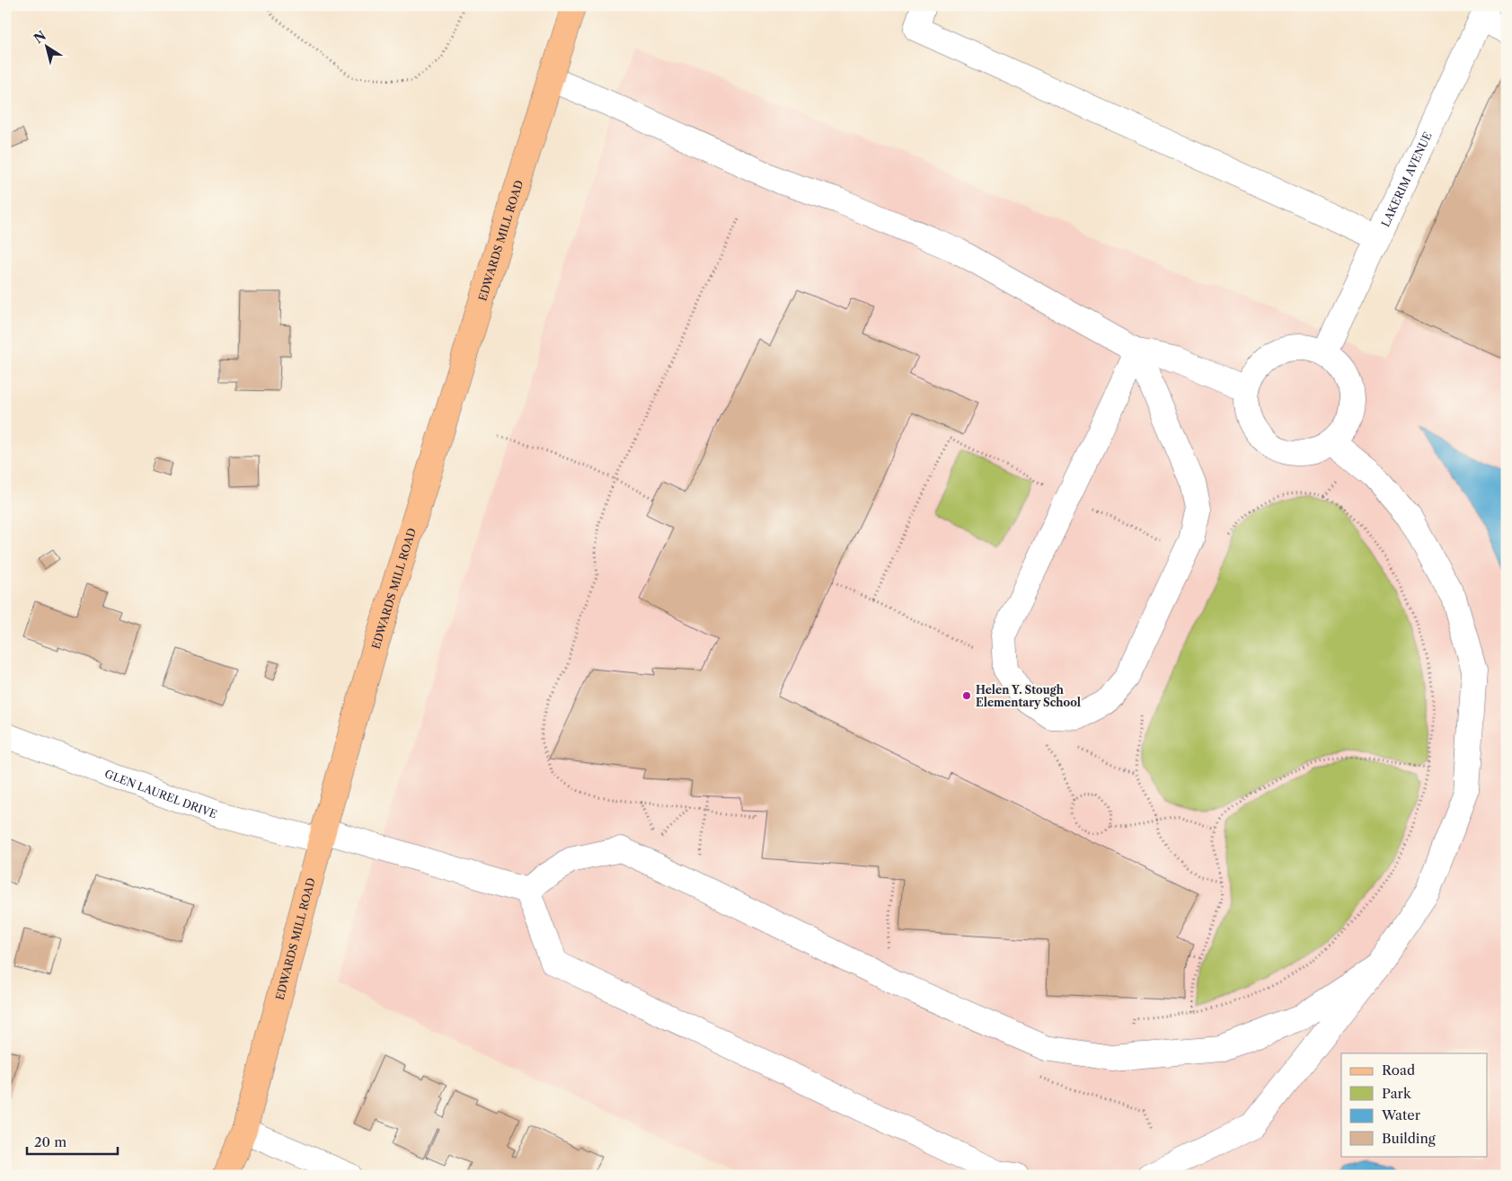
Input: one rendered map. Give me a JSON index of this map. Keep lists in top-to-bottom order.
{
  "streets": {
    "main road": ["EDWARDS MILL ROAD"],
    "street": ["LAKERIM AVENUE", "GLEN LAUREL DRIVE"]
  },
  "crossings": [
    ["EDWARDS MILL ROAD", "GLEN LAUREL DRIVE"]
  ],
  "places": ["Helen Y. Stough Elementary School"],
  "legend": [
    "Road",
    "Park",
    "Water",
    "Building"
  ],
  "scale_bar": "20 m",
  "north": "top left"
}
